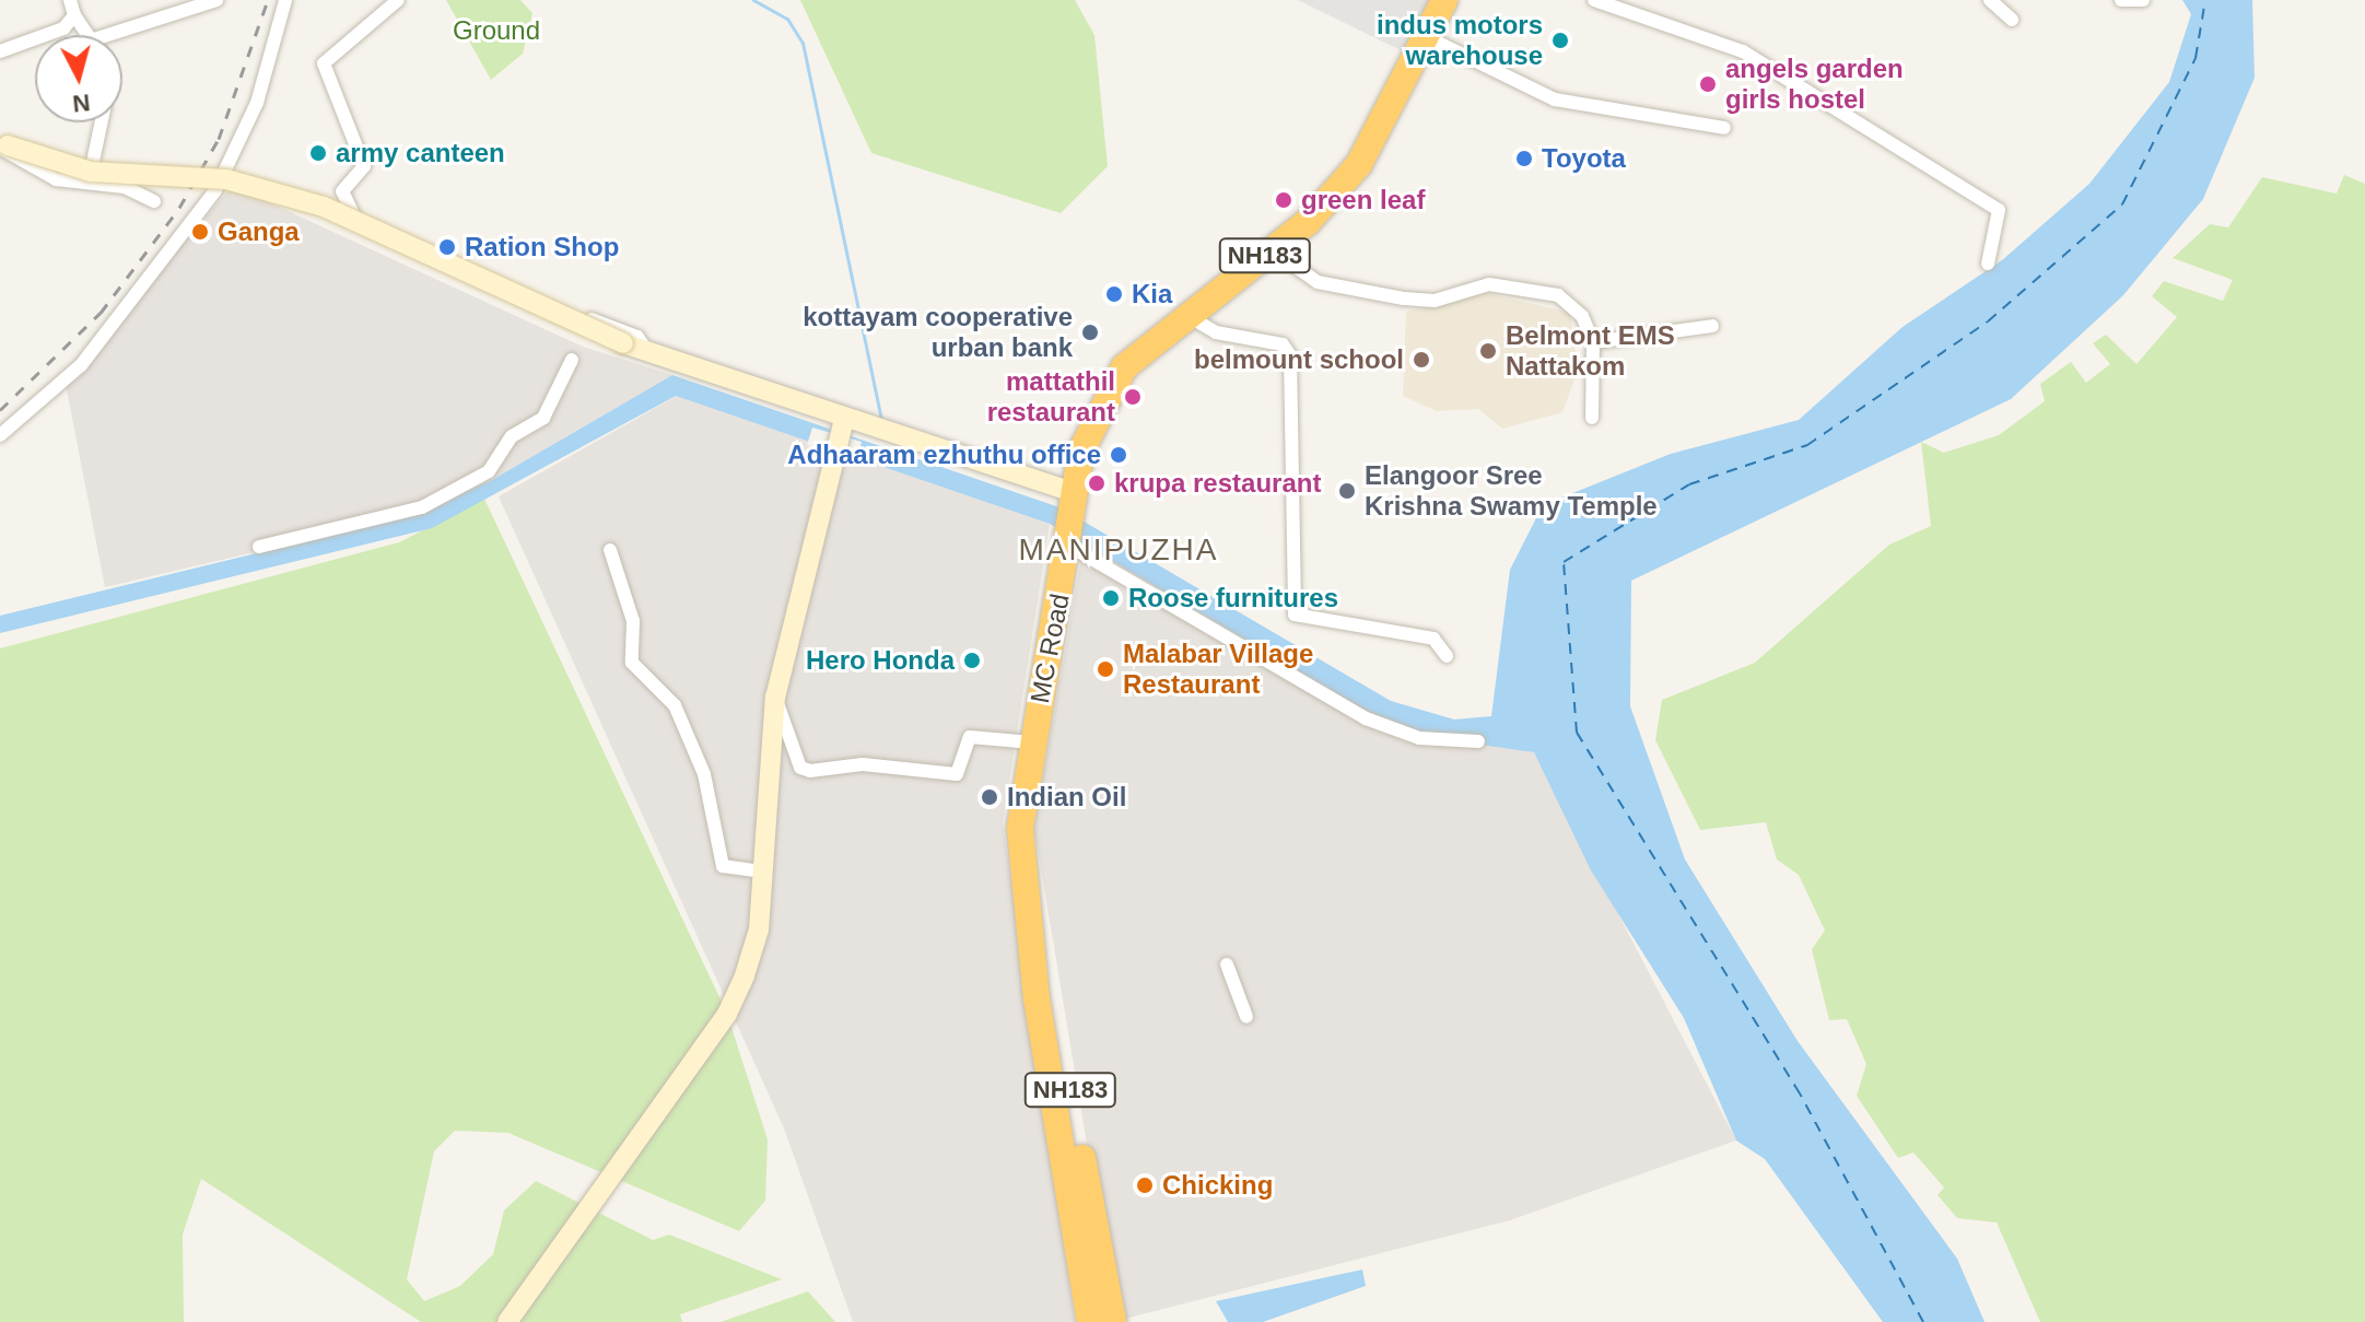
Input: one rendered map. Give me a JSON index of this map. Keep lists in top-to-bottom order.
{
  "streets": {
    "highway": ["NH183", "MC Road"]
  },
  "districts": ["MANIPUZHA"],
  "parks": ["Ground"],
  "places": [
    "indus motors warehouse",
    "angels garden girls hostel",
    "army canteen",
    "Toyota",
    "green leaf",
    "Ganga",
    "Ration Shop",
    "Kia",
    "kottayam cooperative urban bank",
    "Belmont EMS Nattakom",
    "belmount school",
    "mattathil restaurant",
    "Adhaaram ezhuthu office",
    "krupa restaurant",
    "Elangoor Sree Krishna Swamy Temple",
    "Roose furnitures",
    "Hero Honda",
    "Malabar Village Restaurant",
    "Indian Oil",
    "Chicking"
  ],
  "north": "bottom"
}
